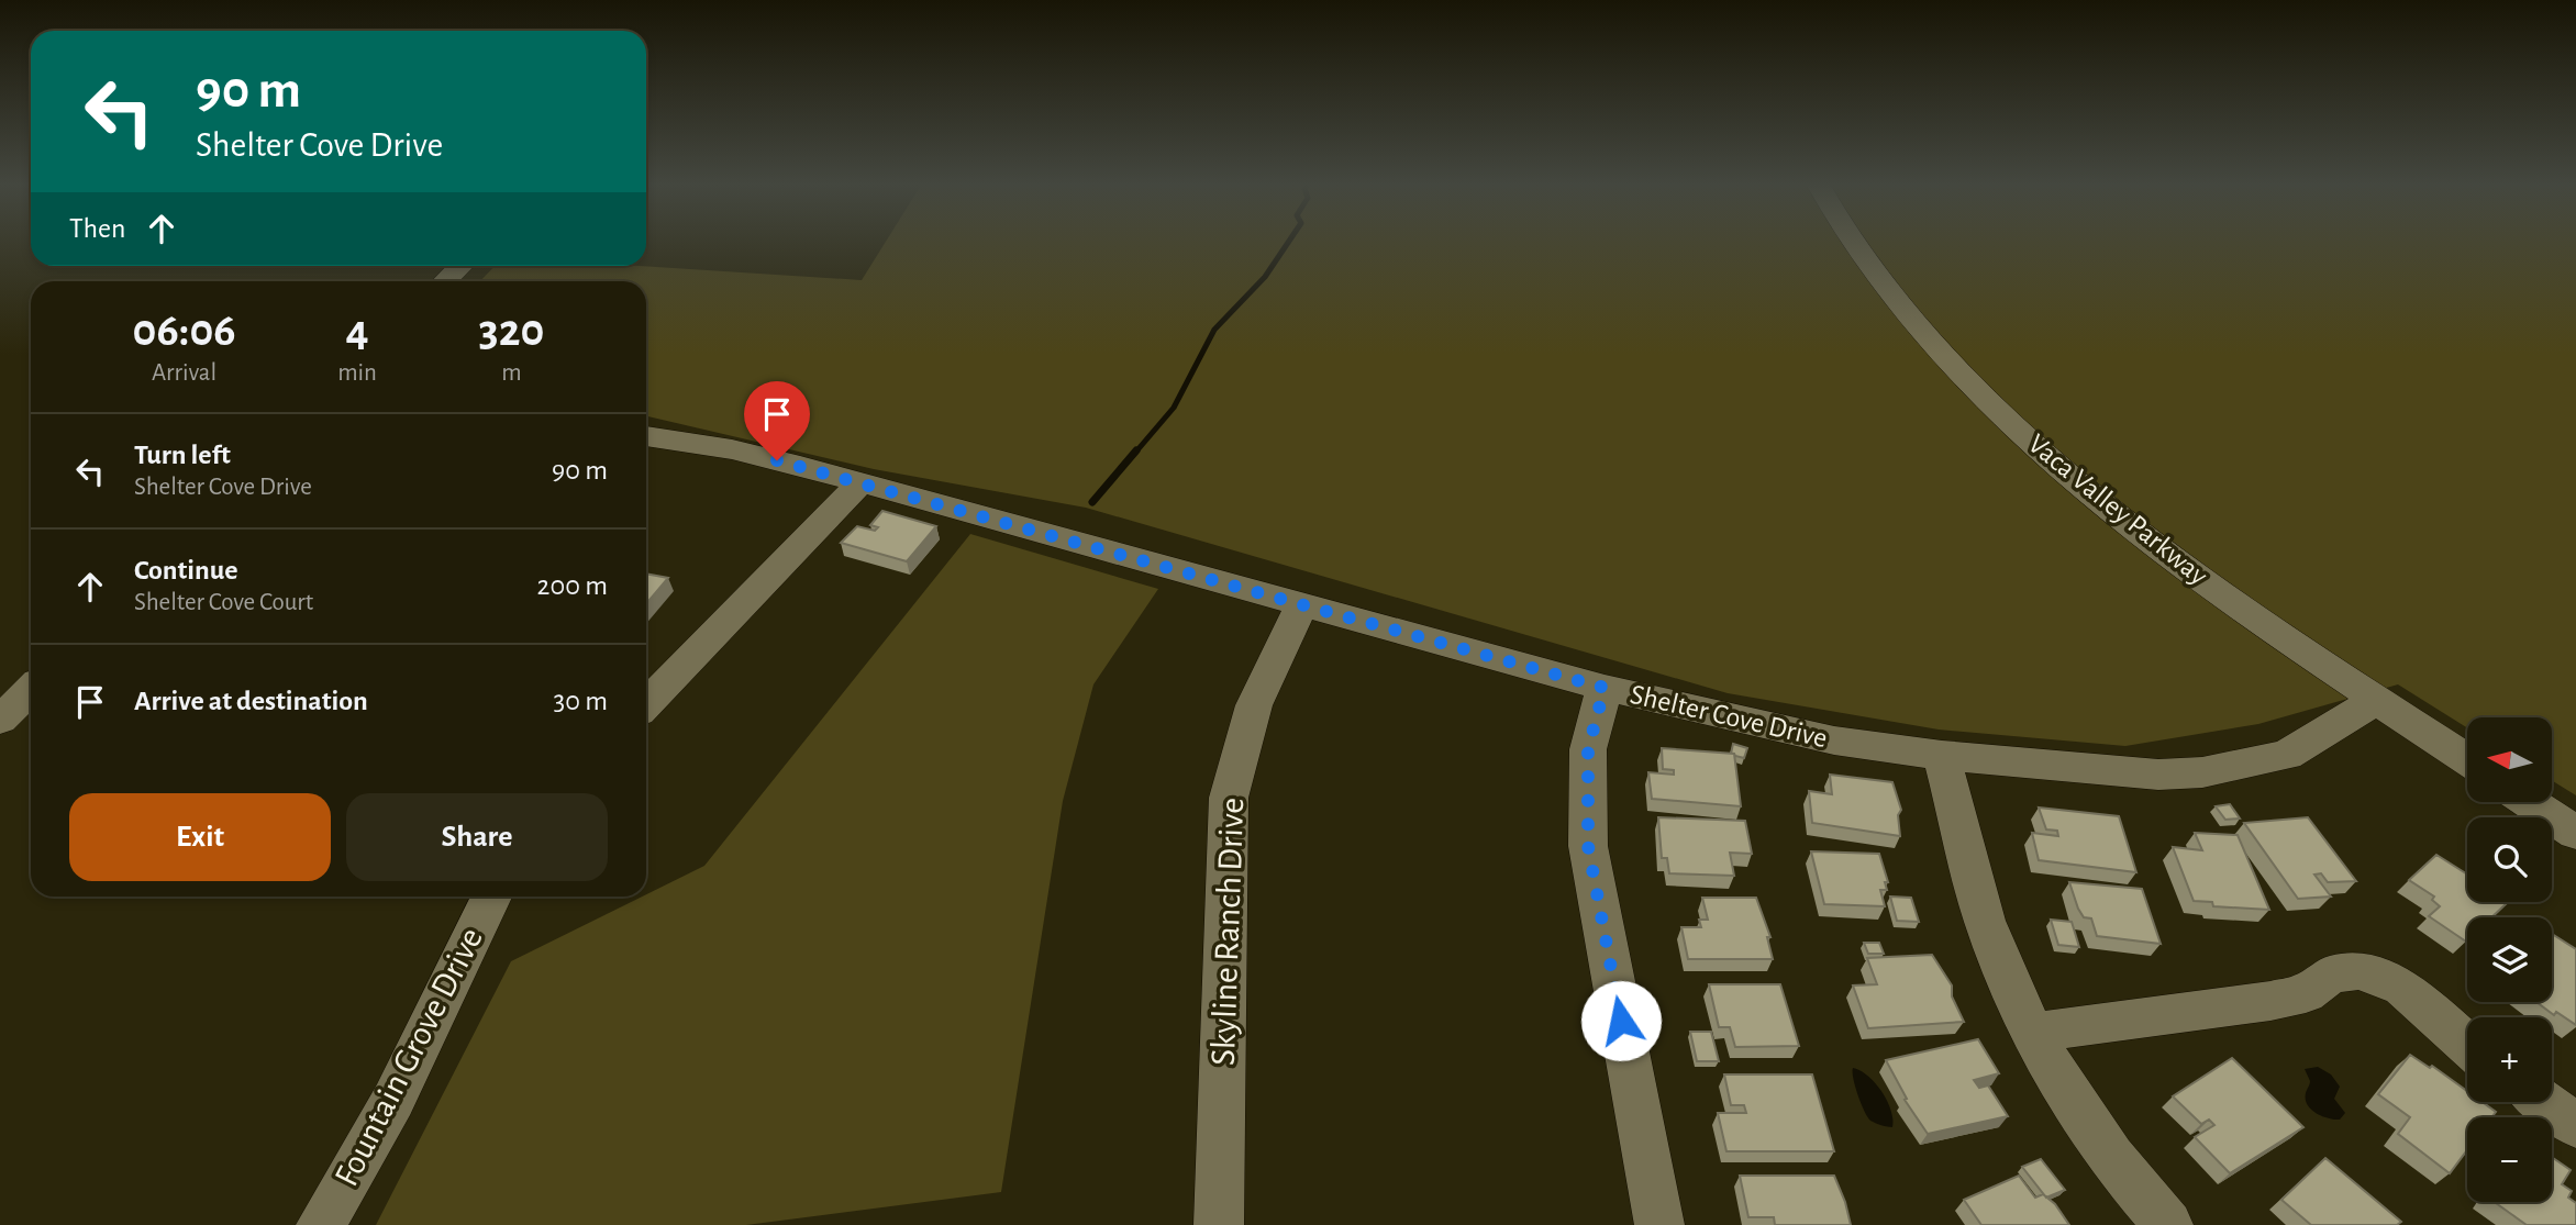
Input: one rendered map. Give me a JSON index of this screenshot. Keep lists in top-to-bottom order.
{
  "streets": {
    "street": [
      "Vaca Valley Parkway",
      "Shelter Cove Drive",
      "Skyline Ranch Drive",
      "Fountain Grove Drive"
    ]
  },
  "crossings": [
    ["Vaca Valley Parkway", "Shelter Cove Drive"],
    ["Shelter Cove Drive", "Skyline Ranch Drive"]
  ],
  "north": "left",
  "page": {
    "turn": ["90 m", "Shelter Cove Drive"],
    "then": "Then",
    "eta": [
      "06:06",
      "Arrival",
      "4",
      "min",
      "320",
      "m"
    ],
    "list": [
      {
        "name": "Turn left",
        "note": "Shelter Cove Drive",
        "value": "90 m"
      },
      {
        "name": "Continue",
        "note": "Shelter Cove Court",
        "value": "200 m"
      },
      {
        "name": "Arrive at destination",
        "value": "30 m"
      }
    ],
    "map_buttons": ["+", "−"],
    "buttons": ["Exit", "Share"]
  }
}
